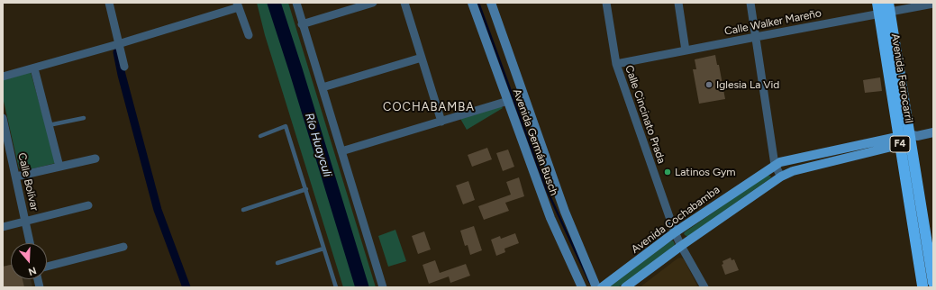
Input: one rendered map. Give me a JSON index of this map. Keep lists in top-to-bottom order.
{
  "streets": {
    "highway": ["Avenida Ferrocarril", "F4"],
    "main road": ["Avenida Cochabamba"],
    "street": [
      "Calle Walker Mareño",
      "Calle Cincinato Prada",
      "Avenida Germán Busch",
      "Calle Bolívar"
    ]
  },
  "crossings": [
    ["Calle Walker Mareño", "Avenida Ferrocarril"],
    ["Calle Walker Mareño", "Calle Cincinato Prada"],
    ["Avenida Ferrocarril", "F4"],
    ["Avenida Ferrocarril", "Avenida Cochabamba"],
    ["Calle Cincinato Prada", "Avenida Cochabamba"]
  ],
  "districts": ["COCHABAMBA"],
  "water": ["Río Huayculi"],
  "places": ["Iglesia La Vid", "Latinos Gym"],
  "north": "bottom"
}
